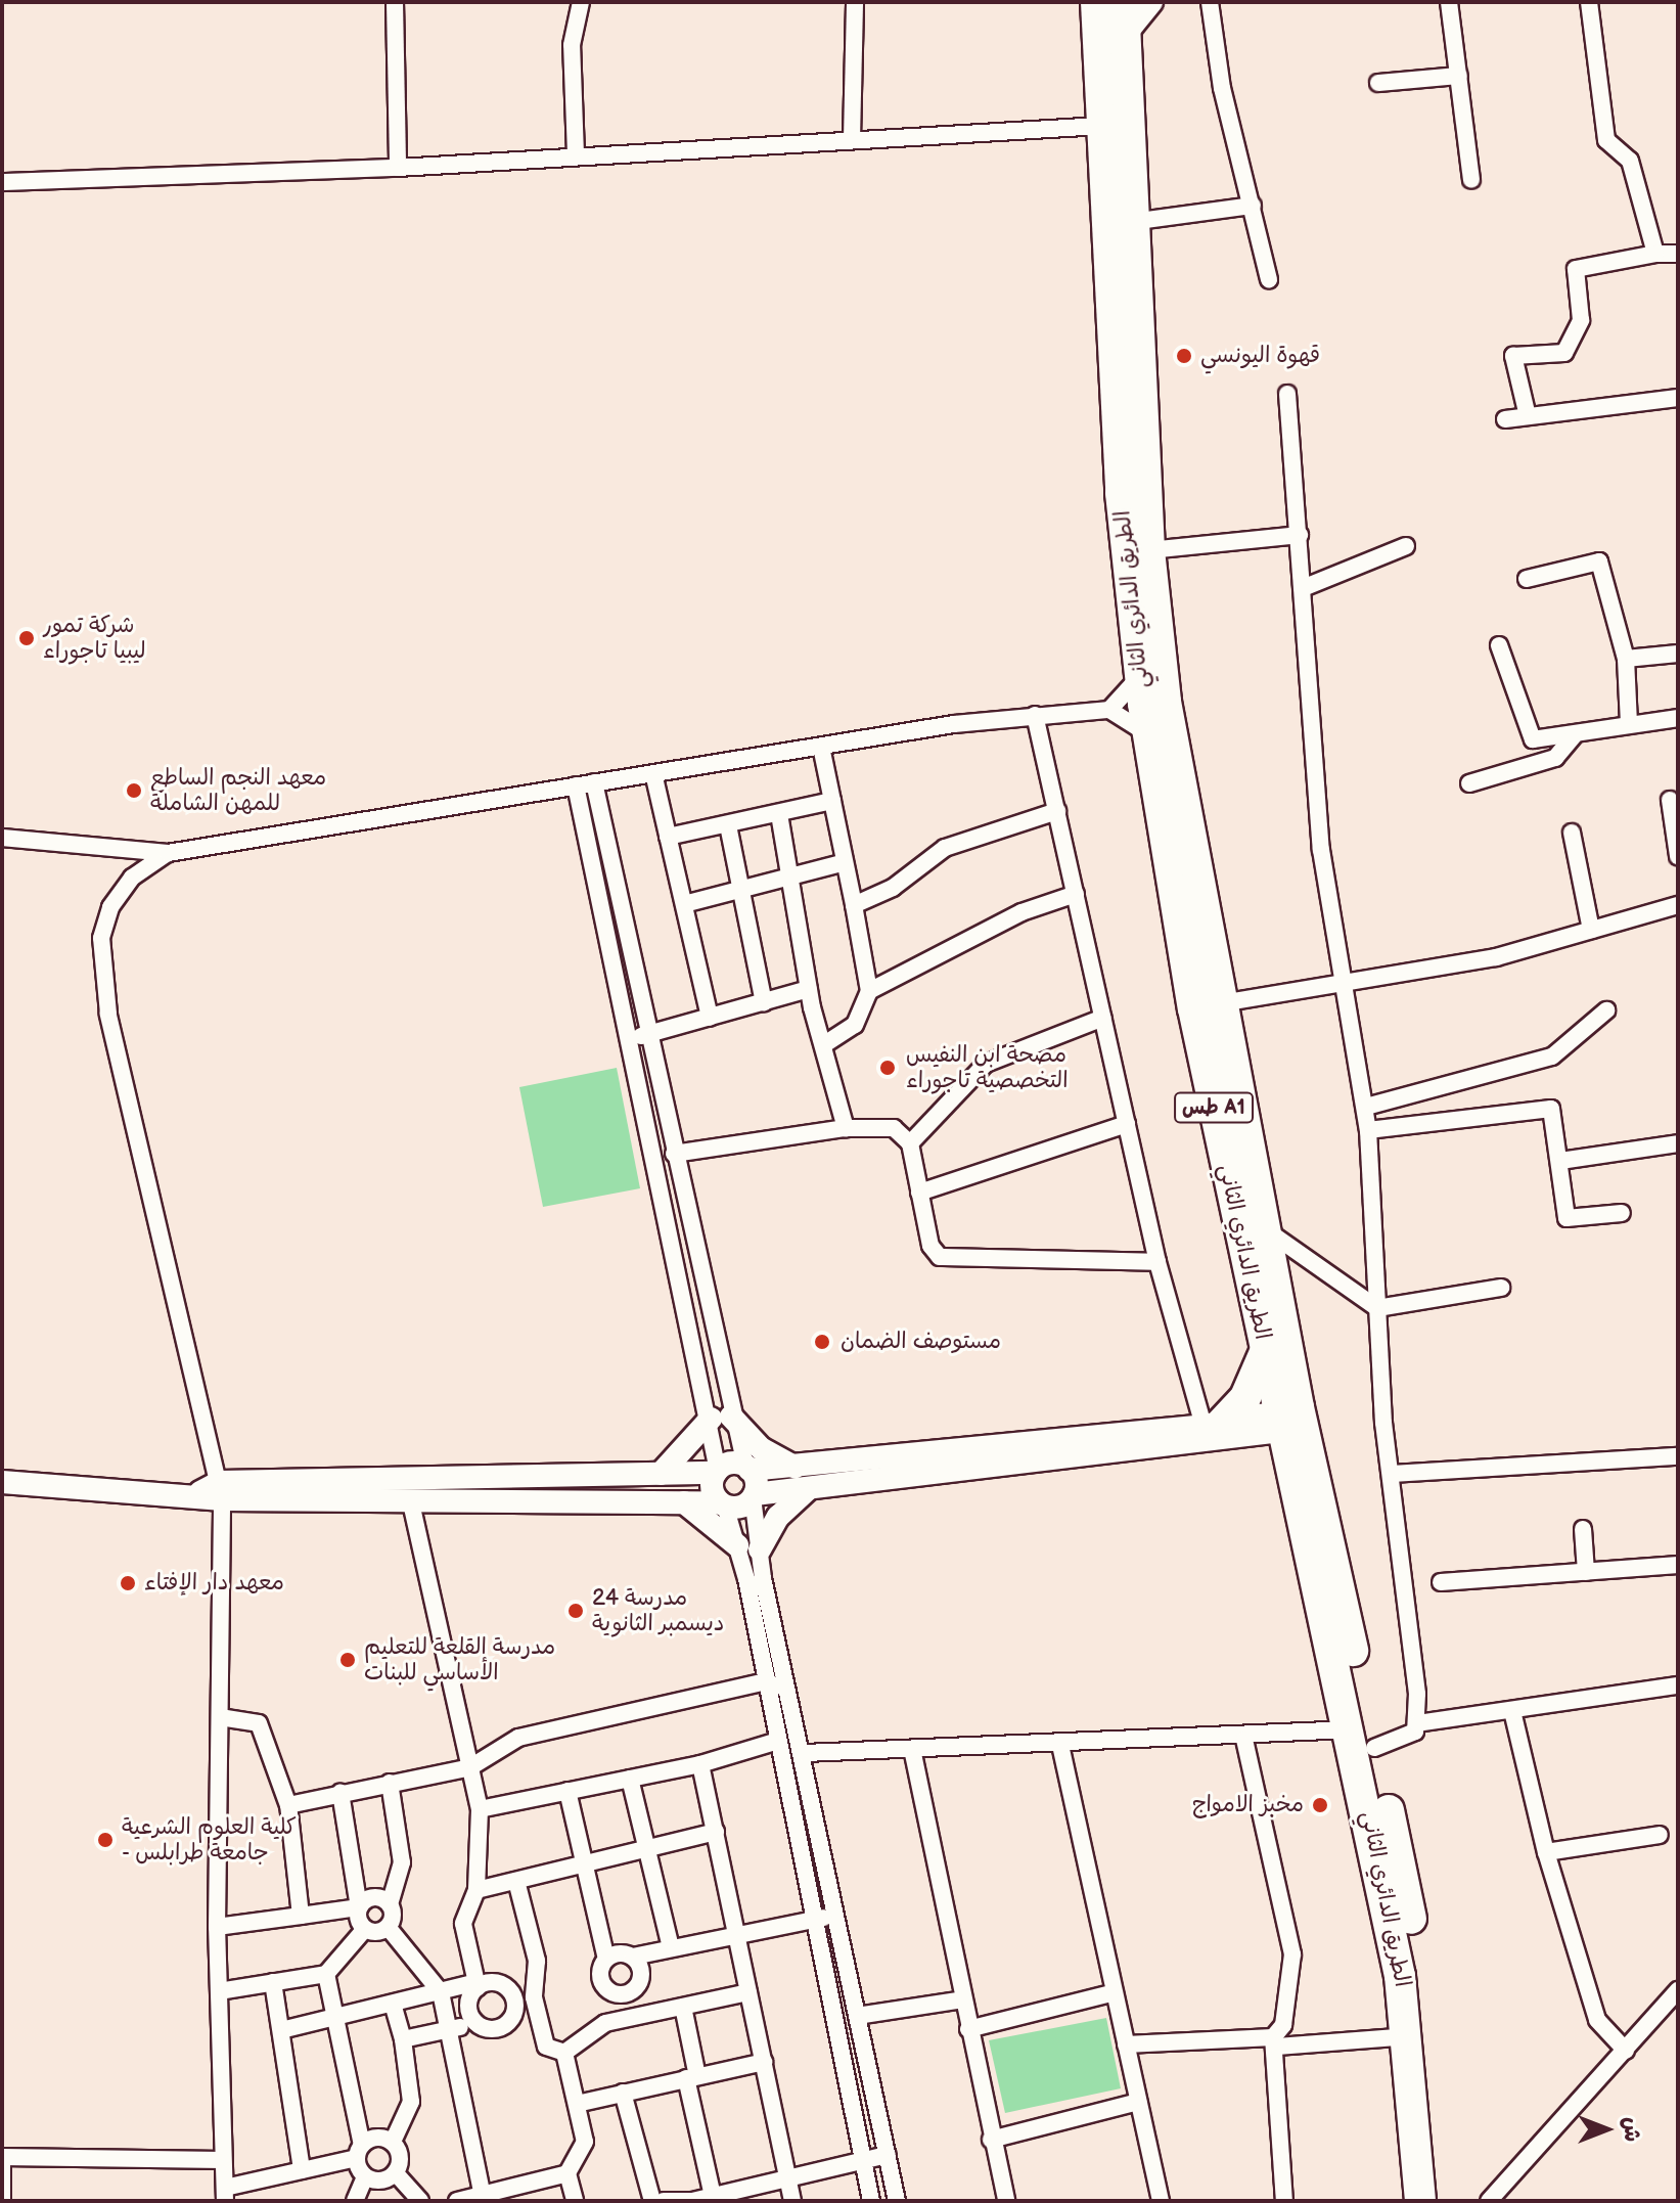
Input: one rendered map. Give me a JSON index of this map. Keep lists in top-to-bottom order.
{
  "streets": {
    "highway": ["الطريق الدائري الثاني", "طس A1"]
  },
  "places": [
    "قهوة اليونسي",
    "شركة تمور ليبيا تاجوراء",
    "معهد النجم الساطع للمهن الشاملة",
    "مصحة ابن النفيس التخصصية تاجوراء",
    "مستوصف الضمان",
    "معهد دار الإفتاء",
    "مدرسة 24 ديسمبر الثانوية",
    "مدرسة القلعة للتعليم الأساسي للبنات",
    "مخبز الامواج",
    "كلية العلوم الشرعية - جامعة طرابلس"
  ],
  "north": "right"
}
